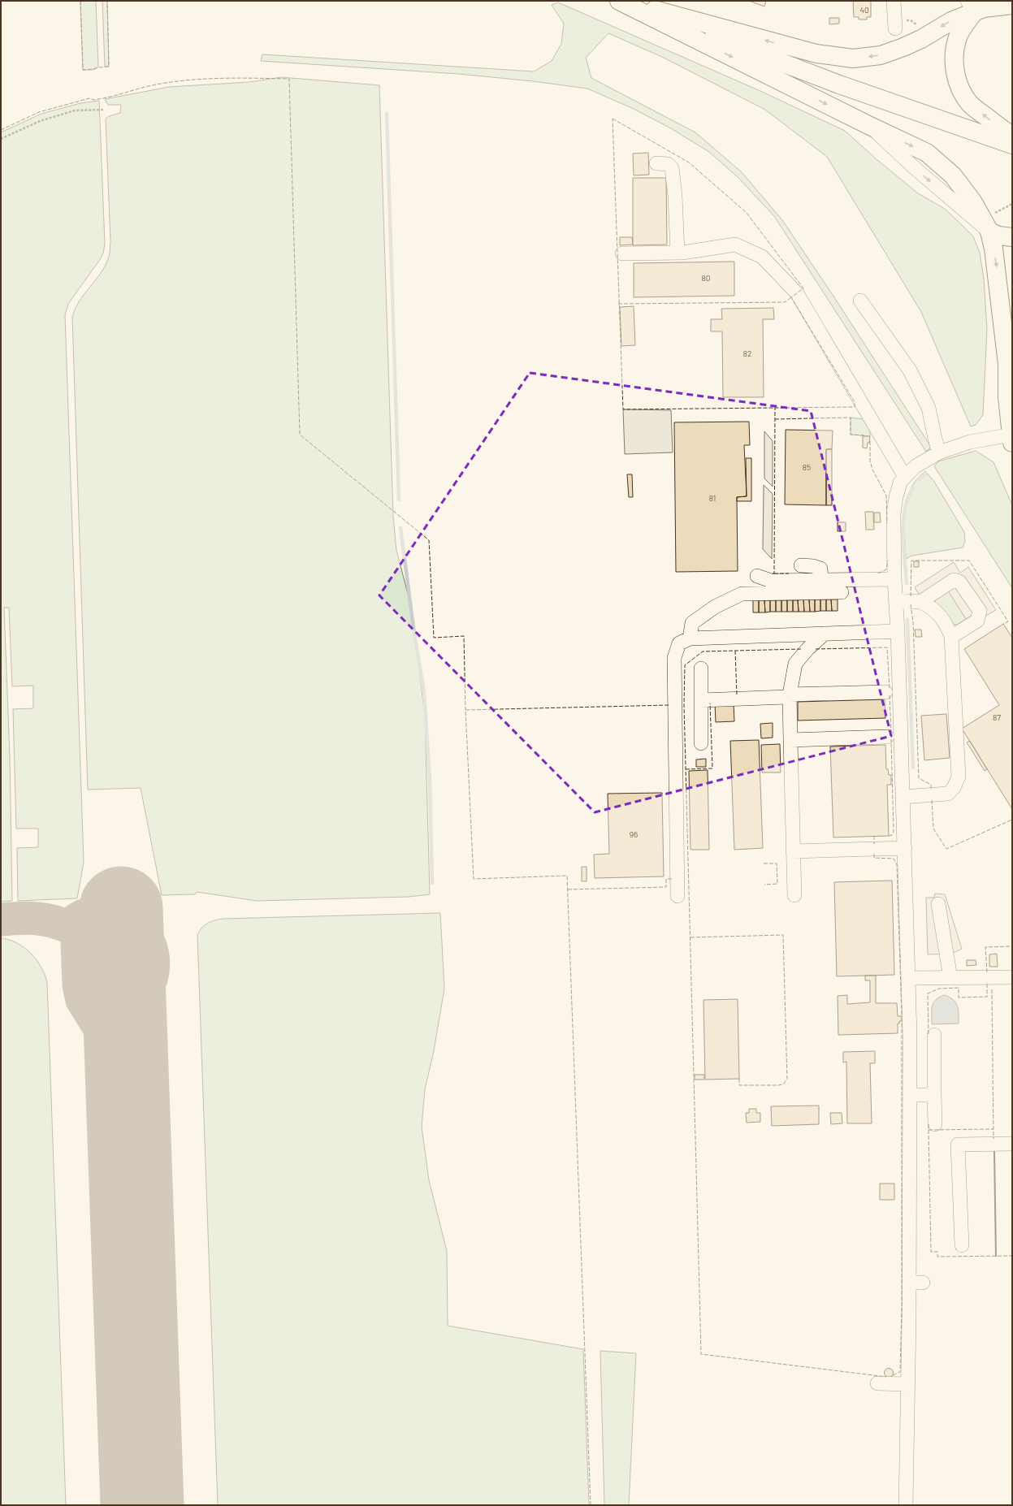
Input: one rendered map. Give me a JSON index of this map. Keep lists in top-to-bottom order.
{
  "house_numbers": [
    "40",
    "80",
    "82",
    "85",
    "81",
    "87",
    "96"
  ]
}
